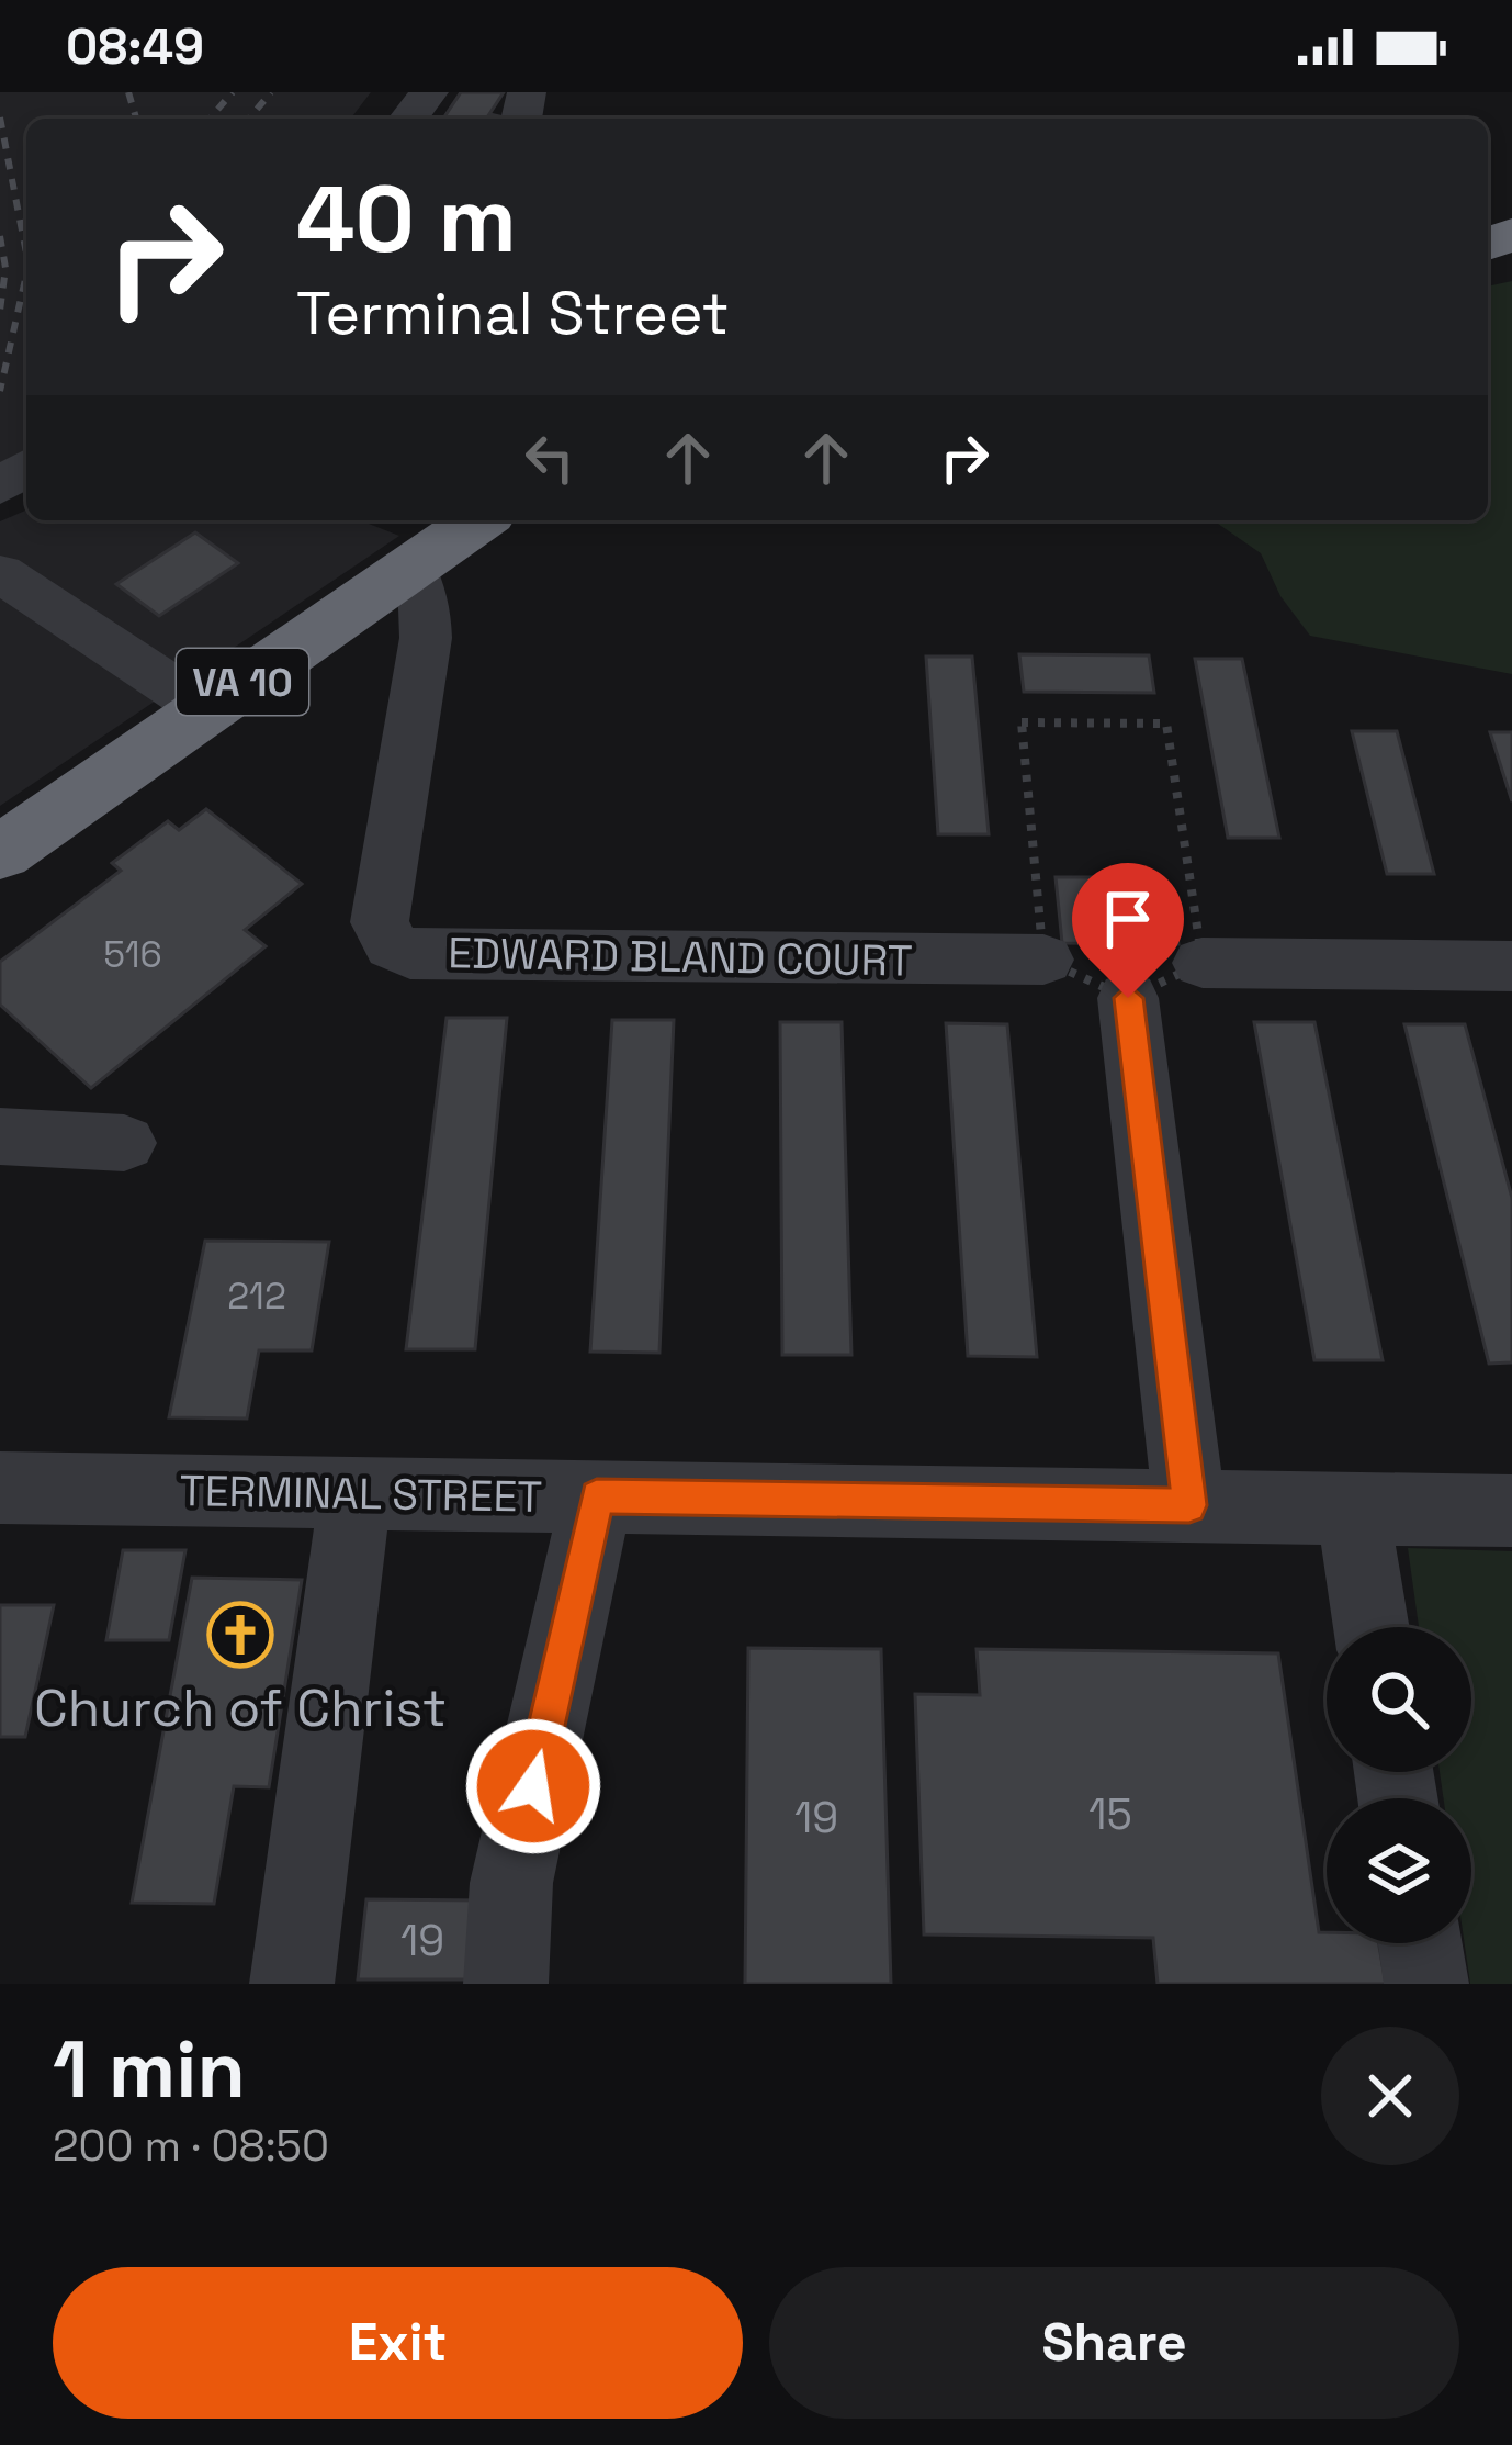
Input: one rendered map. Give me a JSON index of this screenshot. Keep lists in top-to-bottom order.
{
  "streets": {
    "highway": ["VA 10"],
    "street": ["EDWARD BLAND COURT", "TERMINAL STREET"]
  },
  "crossings": [
    ["VA 10", "EDWARD BLAND COURT"]
  ],
  "places": {
    "church": ["Church of Christ"]
  },
  "house_numbers": [
    "516",
    "212",
    "15",
    "19",
    "19"
  ],
  "page": {
    "status": "08:49",
    "turn": ["40 m", "Terminal Street"],
    "heading": ["1 min", "200 m · 08:50"],
    "buttons": ["Exit", "Share"]
  }
}
